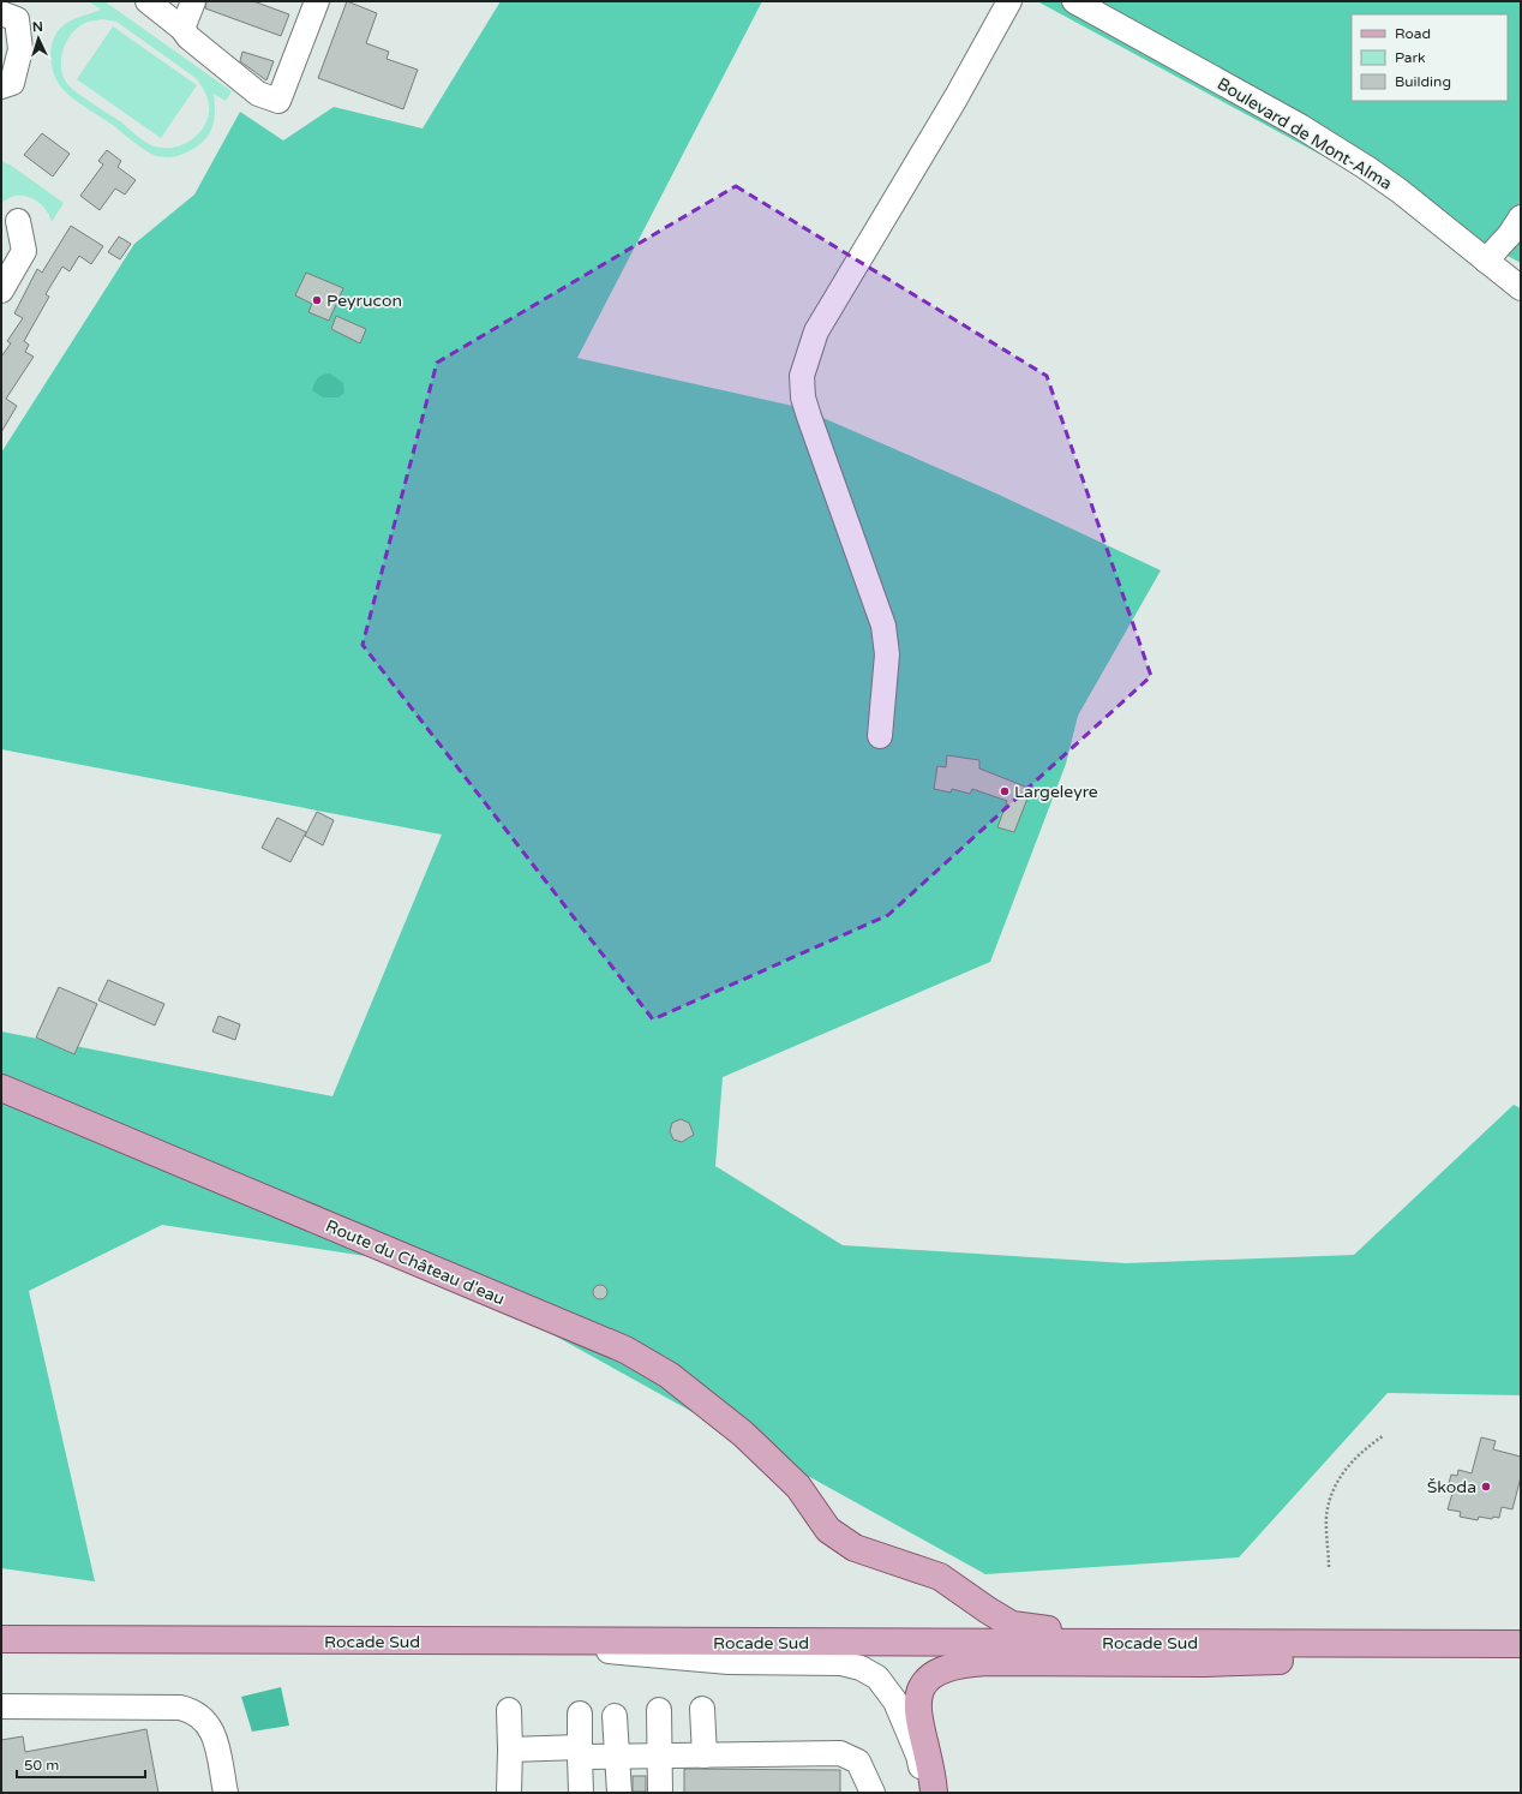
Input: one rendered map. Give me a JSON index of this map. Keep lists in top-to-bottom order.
{
  "streets": {
    "main road": ["Route du Château d'eau", "Rocade Sud"],
    "street": ["Boulevard de Mont-Alma"]
  },
  "crossings": [
    ["Route du Château d'eau", "Rocade Sud"]
  ],
  "places": ["Peyrucon", "Largeleyre", "Škoda"],
  "legend": ["Road", "Park", "Building"],
  "scale_bar": "50 m",
  "north": "top"
}
